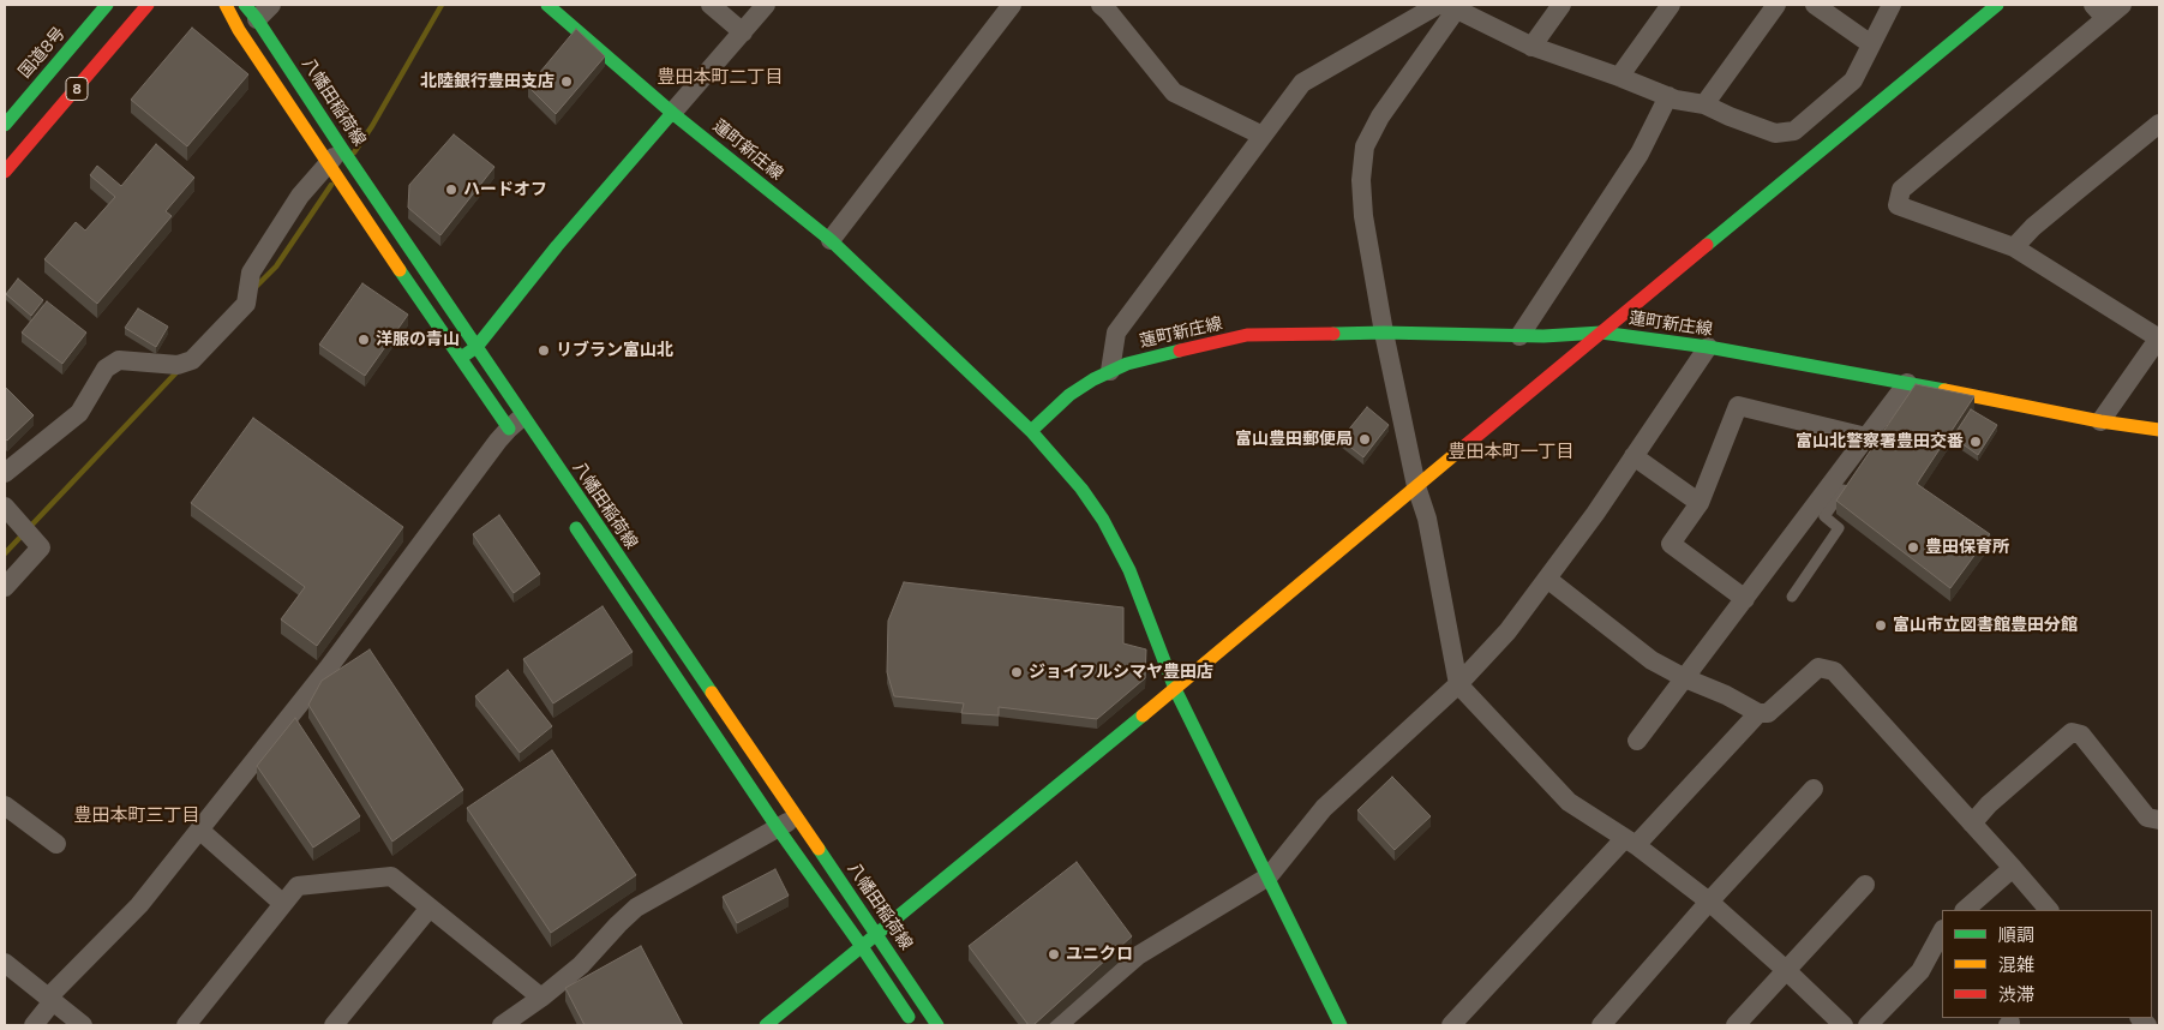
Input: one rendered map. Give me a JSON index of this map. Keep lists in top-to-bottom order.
{
  "streets": {
    "main road": [
      "国道8号",
      "8",
      "八幡田稲荷線",
      "蓮町新庄線"
    ]
  },
  "districts": ["豊田本町二丁目", "豊田本町一丁目", "豊田本町三丁目"],
  "places": [
    "北陸銀行豊田支店",
    "ハードオフ",
    "洋服の青山",
    "リブラン富山北",
    "富山豊田郵便局",
    "富山北警察署豊田交番",
    "豊田保育所",
    "富山市立図書館豊田分館",
    "ジョイフルシマヤ豊田店",
    "ユニクロ"
  ],
  "legend": ["順調", "混雑", "渋滞"]
}
